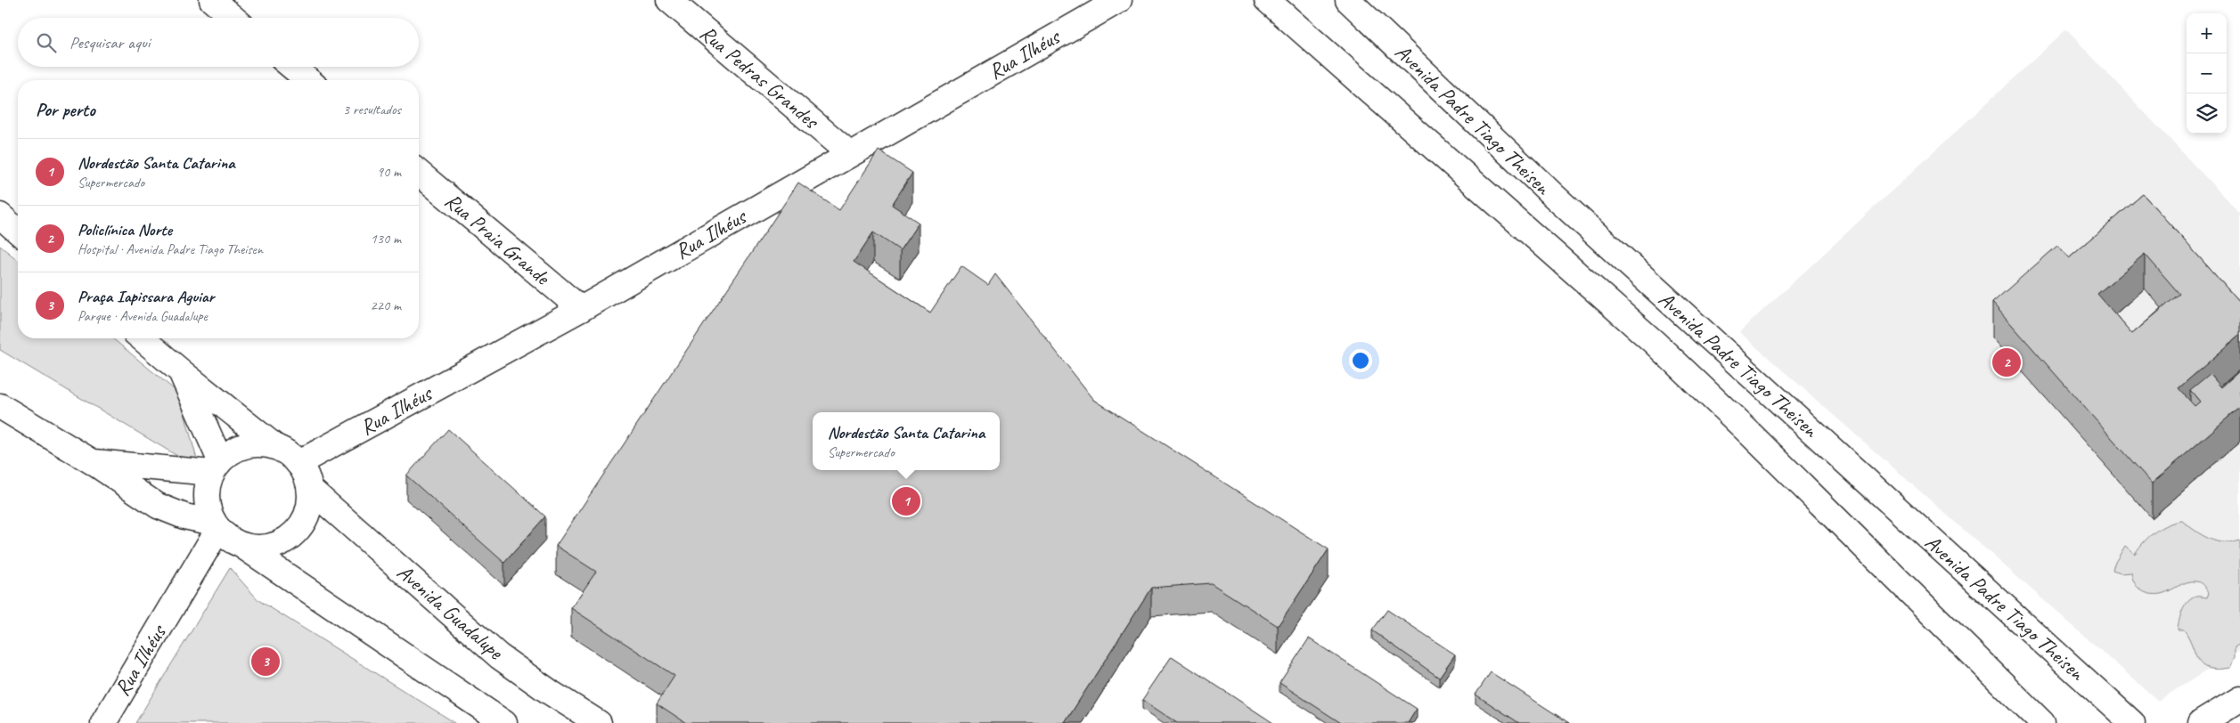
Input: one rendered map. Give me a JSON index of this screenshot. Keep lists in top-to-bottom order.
{
  "streets": {
    "street": [
      "Rua Ilhéus",
      "Rua Pedras Grandes",
      "Avenida Padre Tiago Theisen",
      "Rua Praia Grande",
      "Avenida Guadalupe"
    ]
  },
  "crossings": [
    ["Rua Ilhéus", "Rua Pedras Grandes"],
    ["Rua Ilhéus", "Rua Praia Grande"],
    ["Rua Ilhéus", "Avenida Guadalupe"]
  ],
  "page": {
    "map_buttons": ["+", "−"],
    "search": "Pesquisar aqui",
    "heading": ["Por perto", "3 resultados"],
    "list": [
      {
        "mark": "1",
        "name": "Nordestão Santa Catarina",
        "note": "Supermercado",
        "value": "90 m"
      },
      {
        "mark": "2",
        "name": "Policlínica Norte",
        "note": "Hospital · Avenida Padre Tiago Theisen",
        "value": "130 m"
      },
      {
        "mark": "3",
        "name": "Praça Iapissara Aguiar",
        "note": "Parque · Avenida Guadalupe",
        "value": "220 m"
      }
    ],
    "pins": ["2", "1", "3"],
    "popup": ["Nordestão Santa Catarina", "Supermercado"]
  }
}
